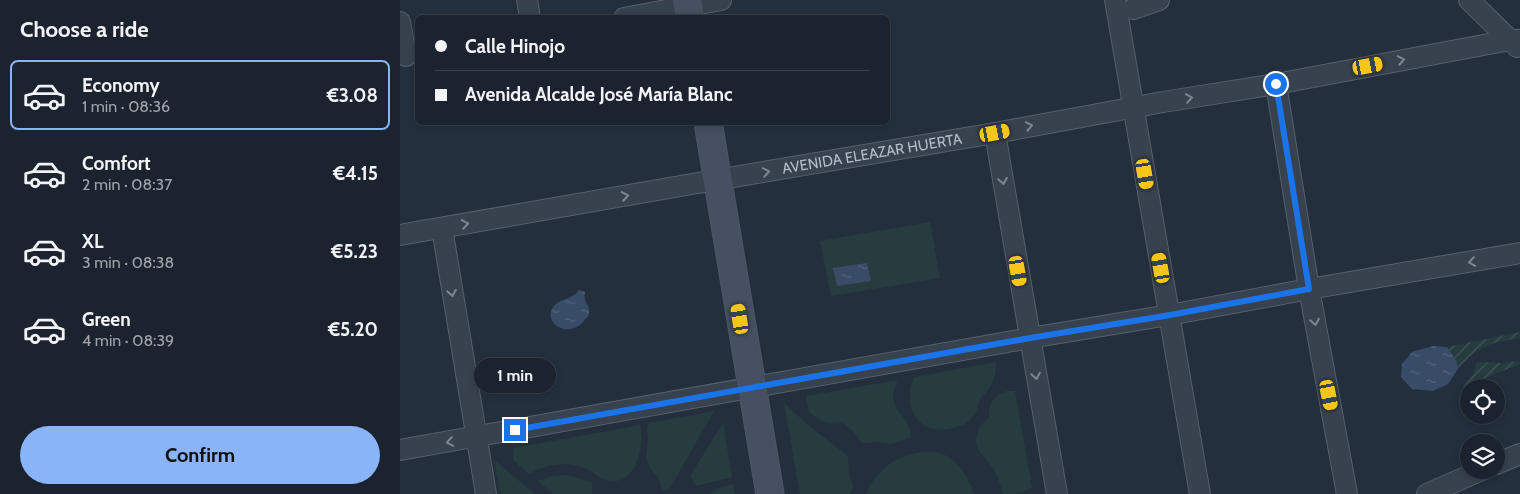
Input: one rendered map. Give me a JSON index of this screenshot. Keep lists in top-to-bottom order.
{
  "streets": {
    "street": ["AVENIDA ELEAZAR HUERTA"]
  },
  "one_way": ["AVENIDA ELEAZAR HUERTA"],
  "page": {
    "heading": "Choose a ride",
    "banner": ["Calle Hinojo", "Avenida Alcalde José María Blanc"],
    "list": [
      {
        "name": "Economy",
        "note": "1 min · 08:36",
        "value": "€3.08"
      },
      {
        "name": "Comfort",
        "note": "2 min · 08:37",
        "value": "€4.15"
      },
      {
        "name": "XL",
        "note": "3 min · 08:38",
        "value": "€5.23"
      },
      {
        "name": "Green",
        "note": "4 min · 08:39",
        "value": "€5.20"
      }
    ],
    "bubble": "1 min",
    "buttons": "Confirm"
  }
}
